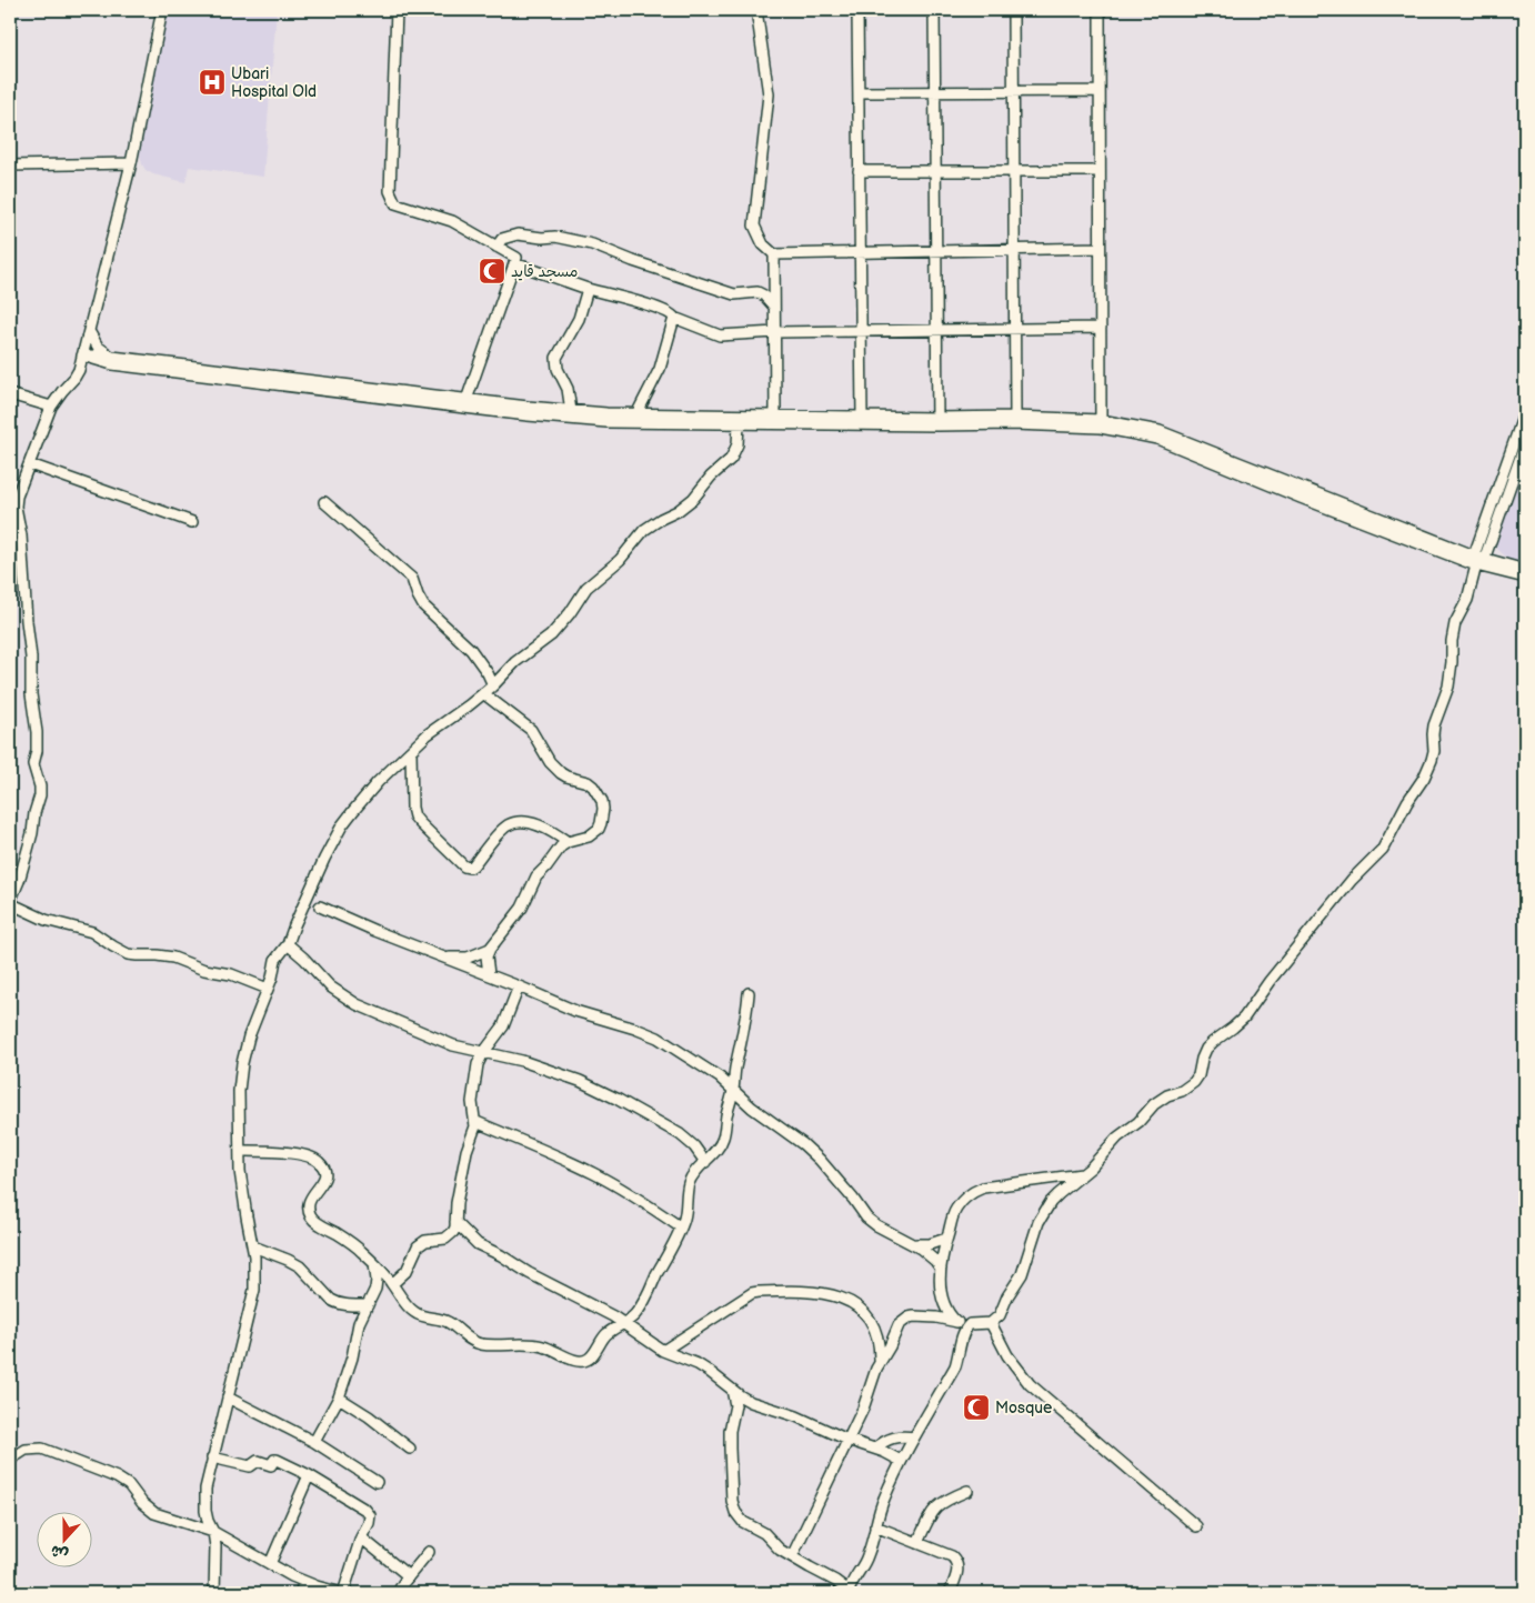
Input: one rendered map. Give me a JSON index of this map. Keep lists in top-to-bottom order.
{
  "places": {
    "hospital": ["Ubari Hospital Old"],
    "mosque": ["مسجد قايد", "Mosque"]
  },
  "north": "bottom"
}
